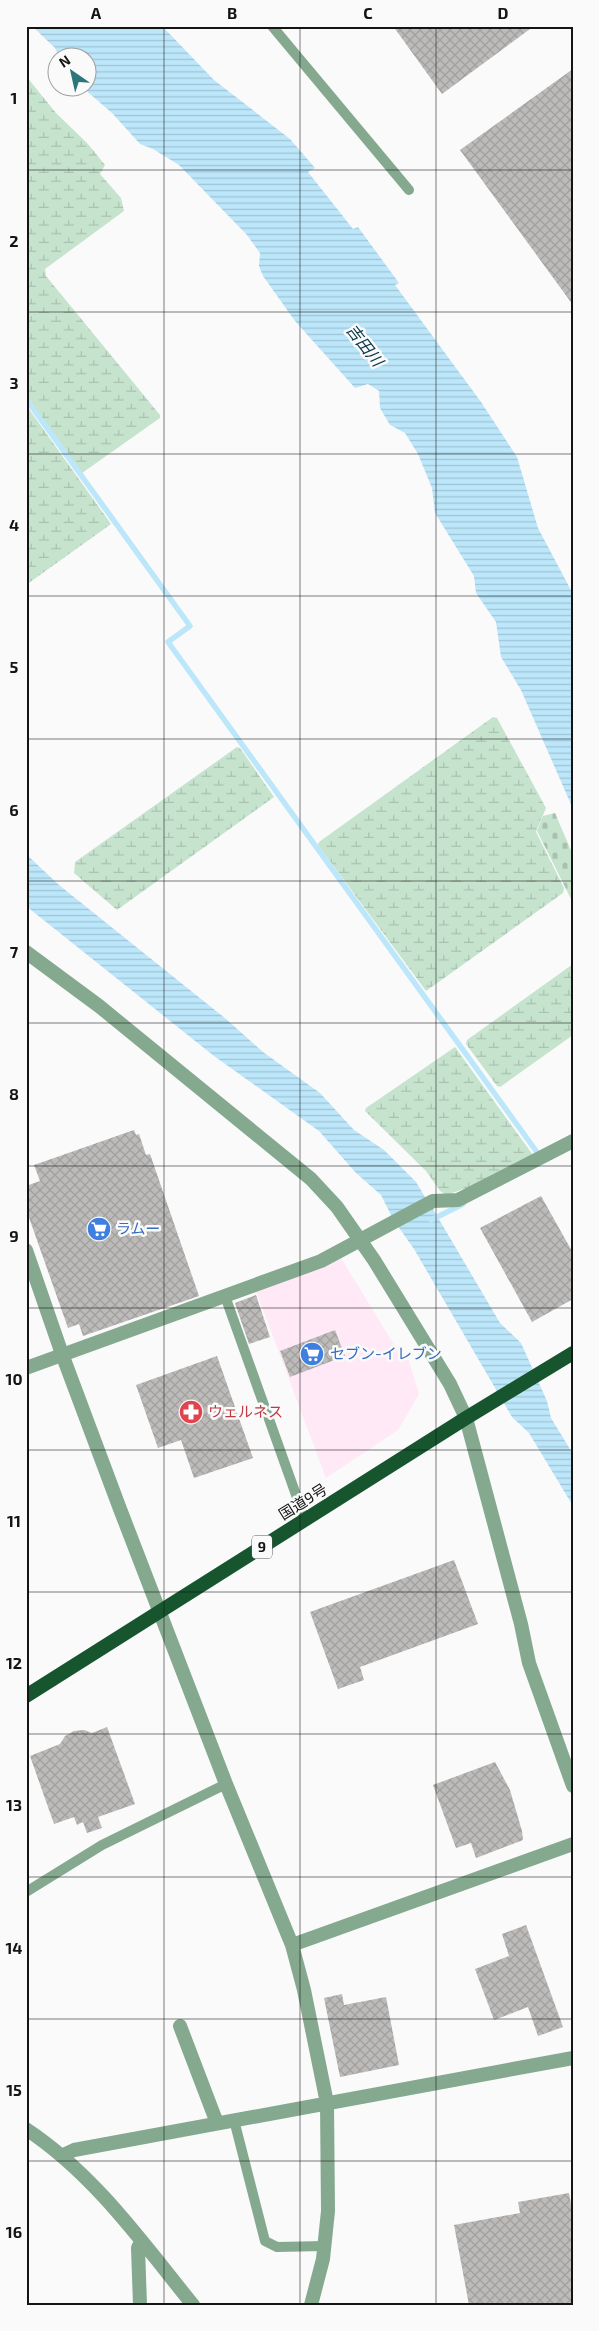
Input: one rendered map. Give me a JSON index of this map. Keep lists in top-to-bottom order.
{
  "streets": {
    "highway": ["国道9号", "9"]
  },
  "water": ["吉田川"],
  "places": {
    "supermarket": ["ラムー", "セブン-イレブン"],
    "pharmacy": ["ウェルネス"]
  },
  "north": "top left",
  "grid": {
    "columns": [
      "A",
      "B",
      "C",
      "D"
    ],
    "rows": [
      "1",
      "2",
      "3",
      "4",
      "5",
      "6",
      "7",
      "8",
      "9",
      "10",
      "11",
      "12",
      "13",
      "14",
      "15",
      "16"
    ]
  }
}
